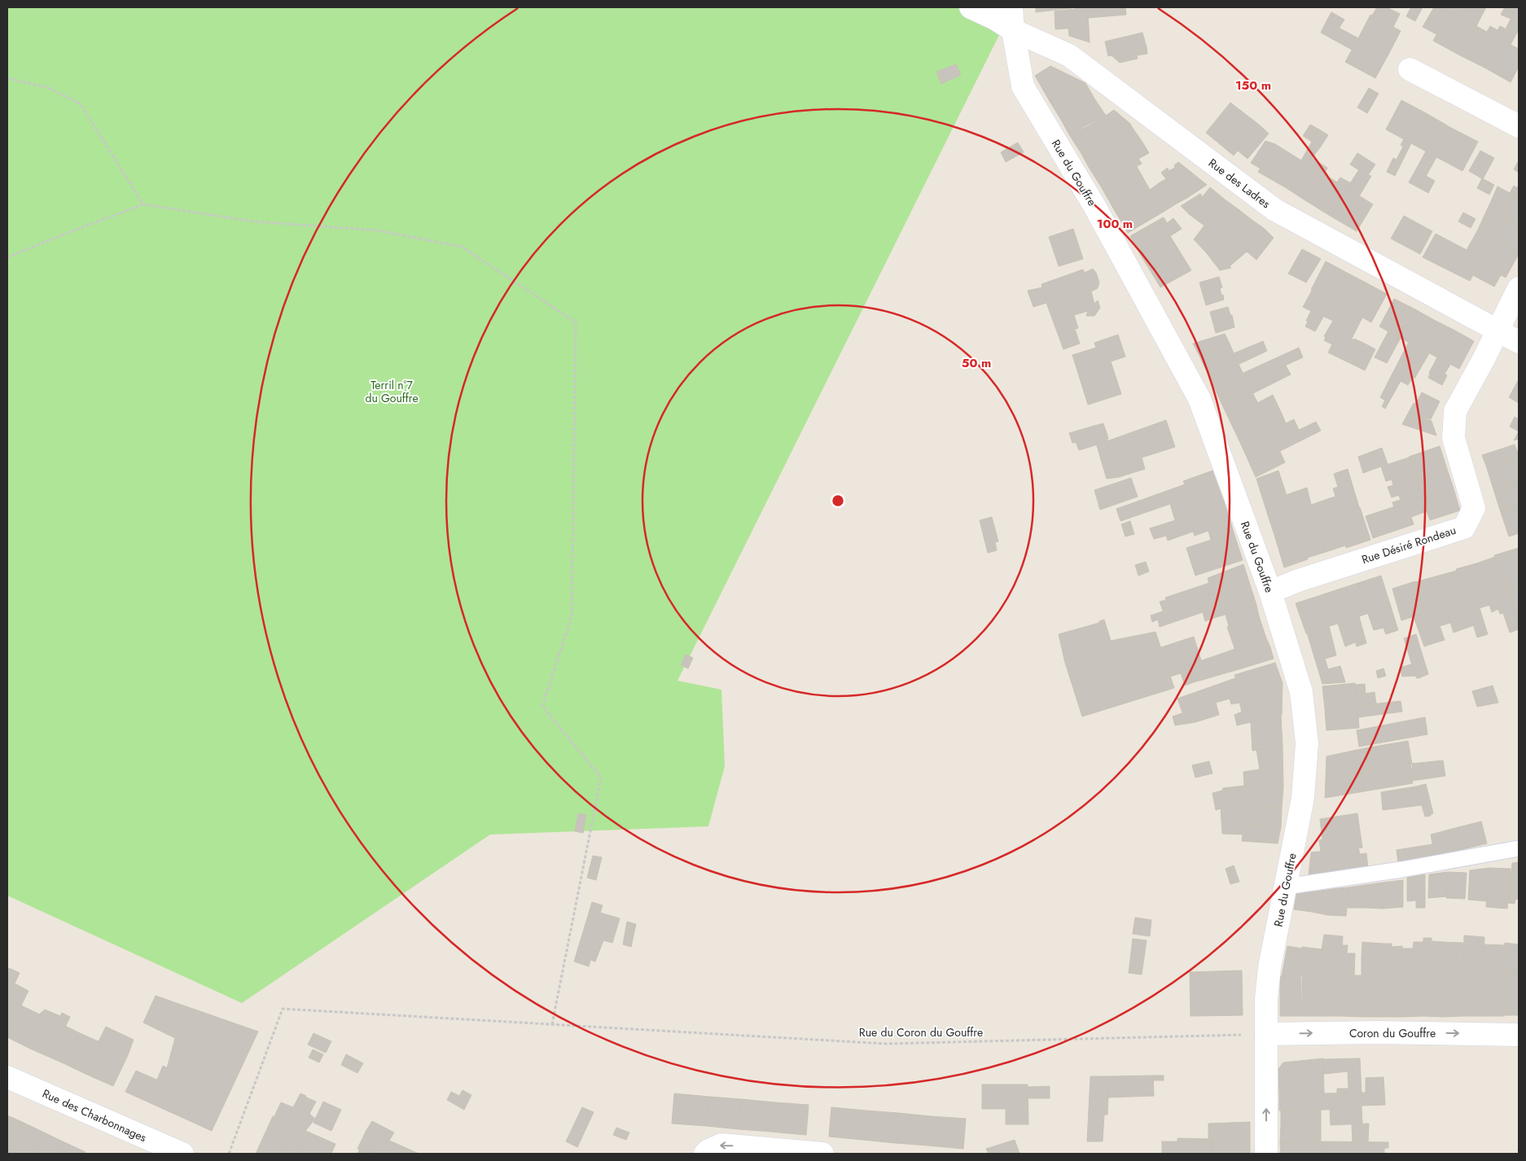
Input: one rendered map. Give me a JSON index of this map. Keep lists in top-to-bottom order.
{
  "streets": {
    "street": [
      "Rue du Gouffre",
      "Rue des Ladres",
      "Rue Désiré Rondeau",
      "Coron du Gouffre",
      "Rue des Charbonnages"
    ],
    "path": ["Rue du Coron du Gouffre"]
  },
  "crossings": [
    ["Rue du Gouffre", "Rue des Ladres"],
    ["Rue du Gouffre", "Rue Désiré Rondeau"],
    ["Rue du Gouffre", "Rue du Coron du Gouffre"],
    ["Rue du Gouffre", "Coron du Gouffre"],
    ["Rue des Ladres", "Rue Désiré Rondeau"],
    ["Rue du Coron du Gouffre", "Coron du Gouffre"]
  ],
  "one_way": ["Coron du Gouffre"],
  "parks": ["Terril n°7 du Gouffre"],
  "rings": ["150 m", "100 m", "50 m"]
}
